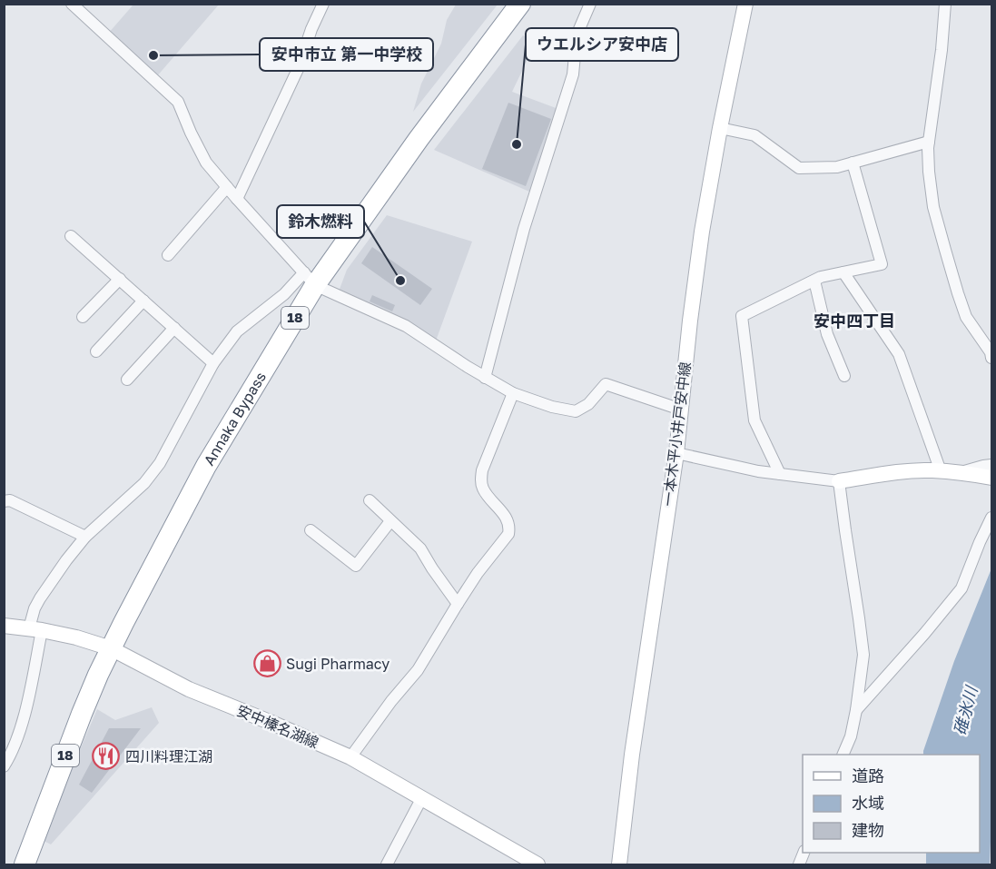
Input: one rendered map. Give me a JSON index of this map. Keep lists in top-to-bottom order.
{
  "streets": {
    "highway": ["18", "Annaka Bypass"],
    "main road": ["一本木平小井戸安中線", "安中榛名湖線"]
  },
  "crossings": [
    ["Annaka Bypass", "安中榛名湖線"]
  ],
  "districts": ["安中四丁目"],
  "water": ["碓氷川"],
  "places": {
    "other": ["安中市立 第一中学校", "ウエルシア安中店", "鈴木燃料"],
    "shop": ["Sugi Pharmacy"],
    "restaurant": ["四川料理江湖"]
  },
  "legend": ["道路", "水域", "建物"]
}
